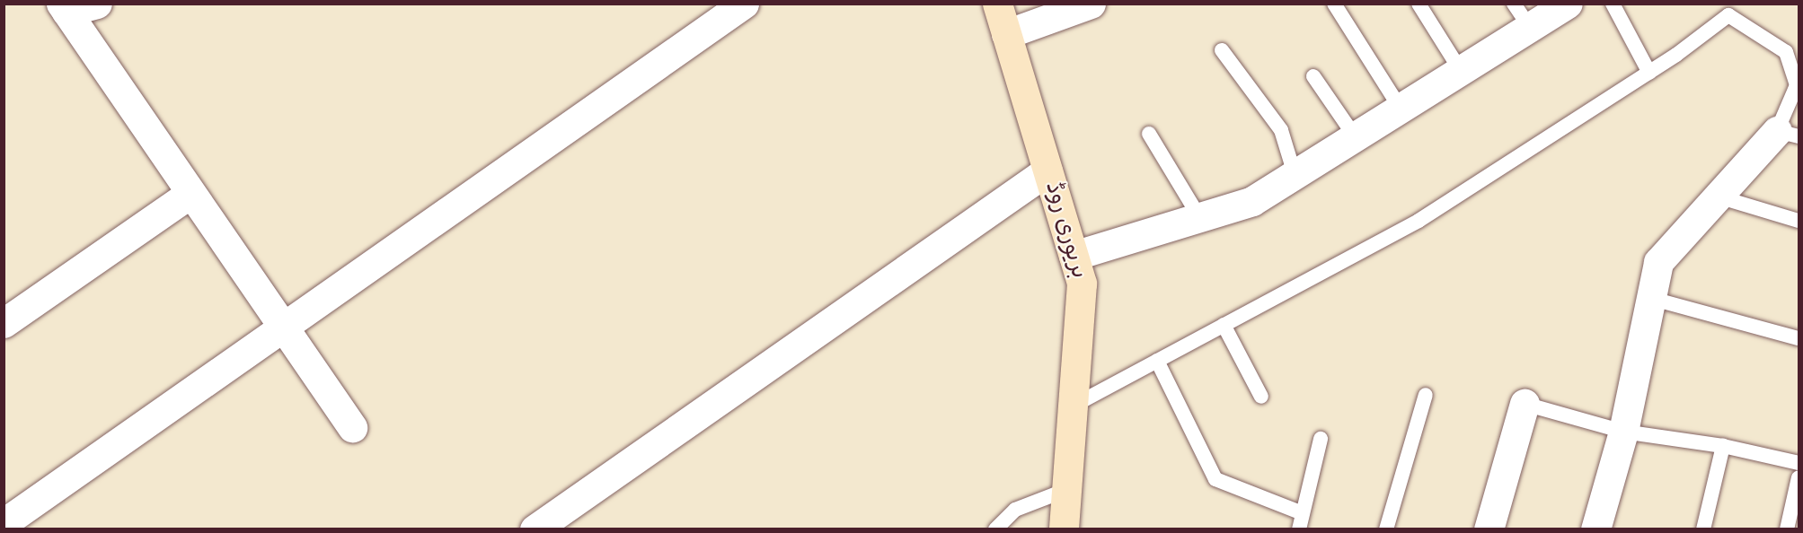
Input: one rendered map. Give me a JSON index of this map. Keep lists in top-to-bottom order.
{
  "streets": {
    "main road": ["بریوری روڈ"]
  }
}
